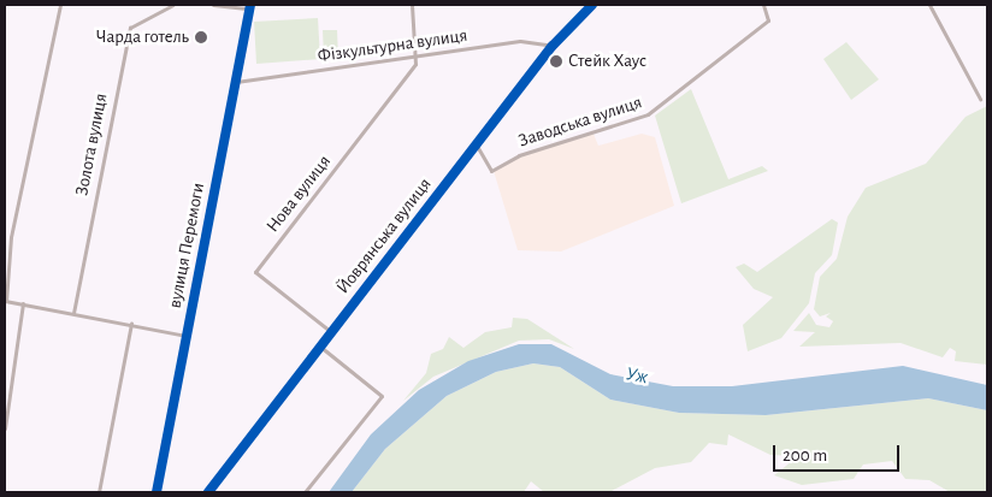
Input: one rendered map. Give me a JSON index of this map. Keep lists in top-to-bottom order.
{
  "streets": {
    "street": [
      "Фізкультурна вулиця",
      "Заводська вулиця",
      "Золота вулиця",
      "Нова вулиця",
      "Йоврянська вулиця",
      "вулиця Перемоги"
    ]
  },
  "crossings": [
    ["Фізкультурна вулиця", "Нова вулиця"],
    ["Фізкультурна вулиця", "Йоврянська вулиця"],
    ["Фізкультурна вулиця", "вулиця Перемоги"],
    ["Заводська вулиця", "Йоврянська вулиця"],
    ["Нова вулиця", "Йоврянська вулиця"]
  ],
  "water": ["Уж"],
  "places": ["Чарда готель", "Стейк Хаус"],
  "scale_bar": "200 m"
}
